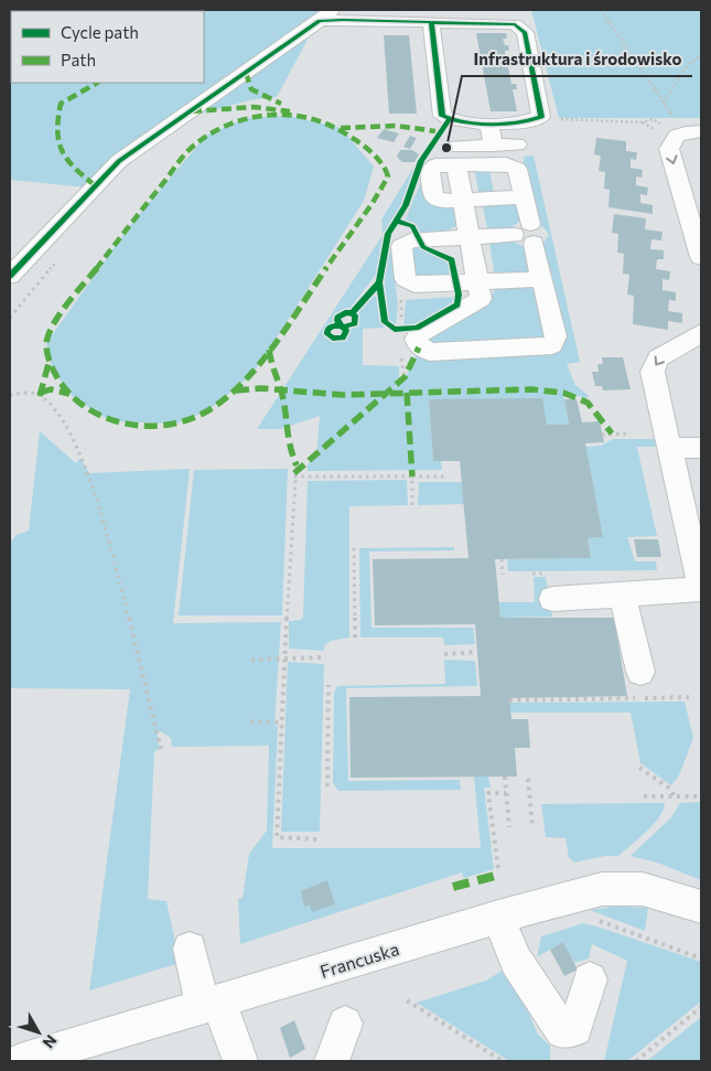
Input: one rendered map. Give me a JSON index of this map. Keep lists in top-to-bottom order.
{
  "streets": {
    "street": ["Francuska"]
  },
  "places": ["Infrastruktura i środowisko"],
  "legend": ["Cycle path", "Path"],
  "north": "bottom right"
}
